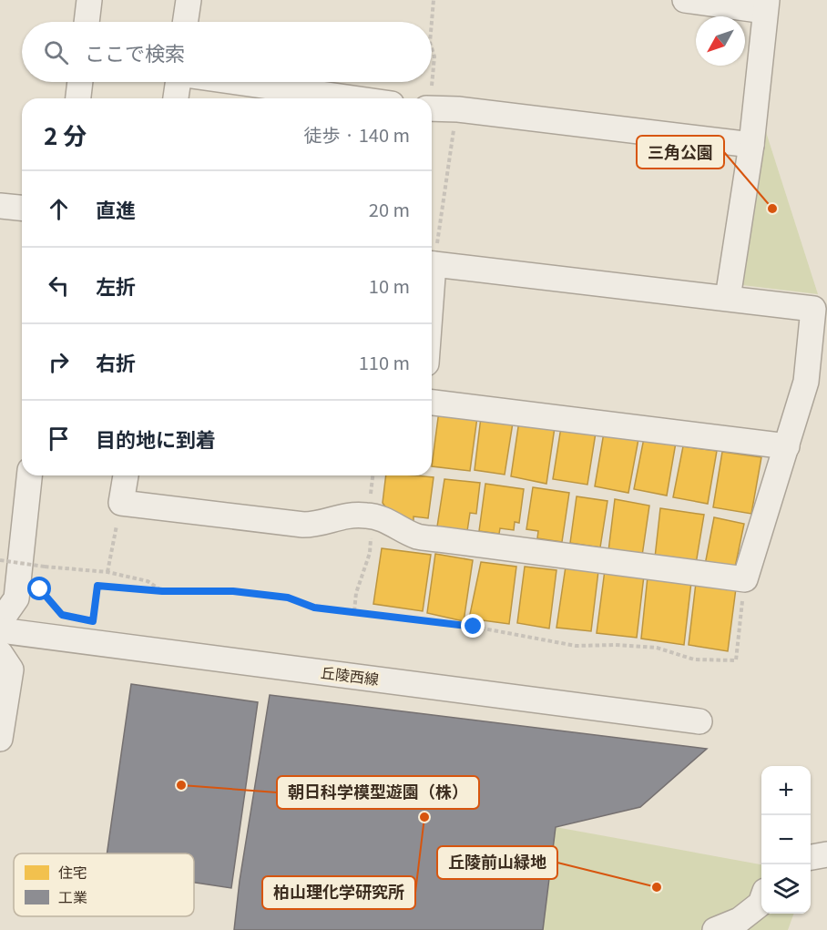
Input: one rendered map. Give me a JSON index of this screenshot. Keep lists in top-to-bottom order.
{
  "streets": {
    "street": ["丘陵西線"]
  },
  "places": [
    "三角公園",
    "朝日科学模型遊園（株）",
    "柏山理化学研究所",
    "丘陵前山緑地"
  ],
  "legend": ["住宅", "工業"],
  "north": "bottom left",
  "page": {
    "search": "ここで検索",
    "heading": ["2 分", "徒歩 · 140 m"],
    "list": [
      ["直進", "20 m"],
      ["左折", "10 m"],
      ["右折", "110 m"],
      "目的地に到着"
    ],
    "map_buttons": ["+", "−"]
  }
}
